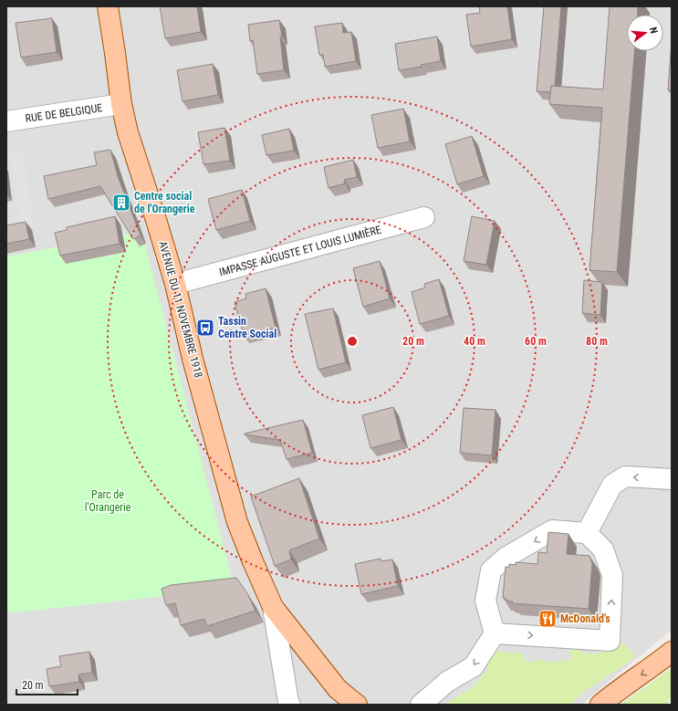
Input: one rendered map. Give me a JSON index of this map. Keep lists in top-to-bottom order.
{
  "streets": {
    "main road": ["AVENUE DU 11 NOVEMBRE 1918"],
    "street": ["RUE DE BELGIQUE", "IMPASSE AUGUSTE ET LOUIS LUMIÈRE"]
  },
  "crossings": [
    ["RUE DE BELGIQUE", "AVENUE DU 11 NOVEMBRE 1918"],
    ["IMPASSE AUGUSTE ET LOUIS LUMIÈRE", "AVENUE DU 11 NOVEMBRE 1918"]
  ],
  "parks": ["Parc de l'Orangerie"],
  "places": {
    "building": ["Centre social de l'Orangerie"],
    "bus stop": ["Tassin Centre Social"],
    "restaurant": ["McDonald's"]
  },
  "scale_bar": "20 m",
  "north": "right",
  "rings": [
    "20 m",
    "40 m",
    "60 m",
    "80 m"
  ]
}
